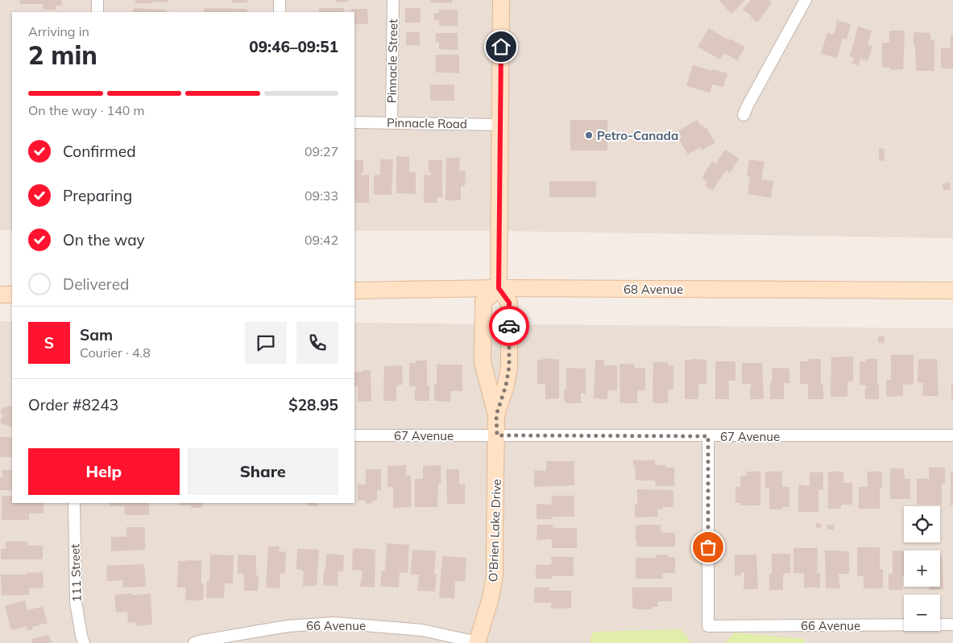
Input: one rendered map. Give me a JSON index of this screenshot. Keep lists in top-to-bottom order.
{
  "streets": {
    "street": [
      "Pinnacle Street",
      "Pinnacle Road",
      "68 Avenue",
      "67 Avenue",
      "O'Brien Lake Drive",
      "111 Street",
      "66 Avenue"
    ]
  },
  "crossings": [
    ["Pinnacle Street", "Pinnacle Road"],
    ["68 Avenue", "O'Brien Lake Drive"],
    ["67 Avenue", "O'Brien Lake Drive"],
    ["67 Avenue", "66 Avenue"],
    ["O'Brien Lake Drive", "66 Avenue"]
  ],
  "places": ["Petro-Canada"],
  "page": {
    "heading": ["2 min", "Arriving in", "09:46–09:51"],
    "panel": [
      "Sam",
      "Courier · 4.8",
      "Order #8243",
      "$28.95"
    ],
    "bar": "On the way · 140 m",
    "list": [
      ["Confirmed", "09:27"],
      ["Preparing", "09:33"],
      ["On the way", "09:42"],
      "Delivered"
    ],
    "round": "S",
    "buttons": ["Help", "Share"],
    "map_buttons": ["+", "−"]
  }
}
